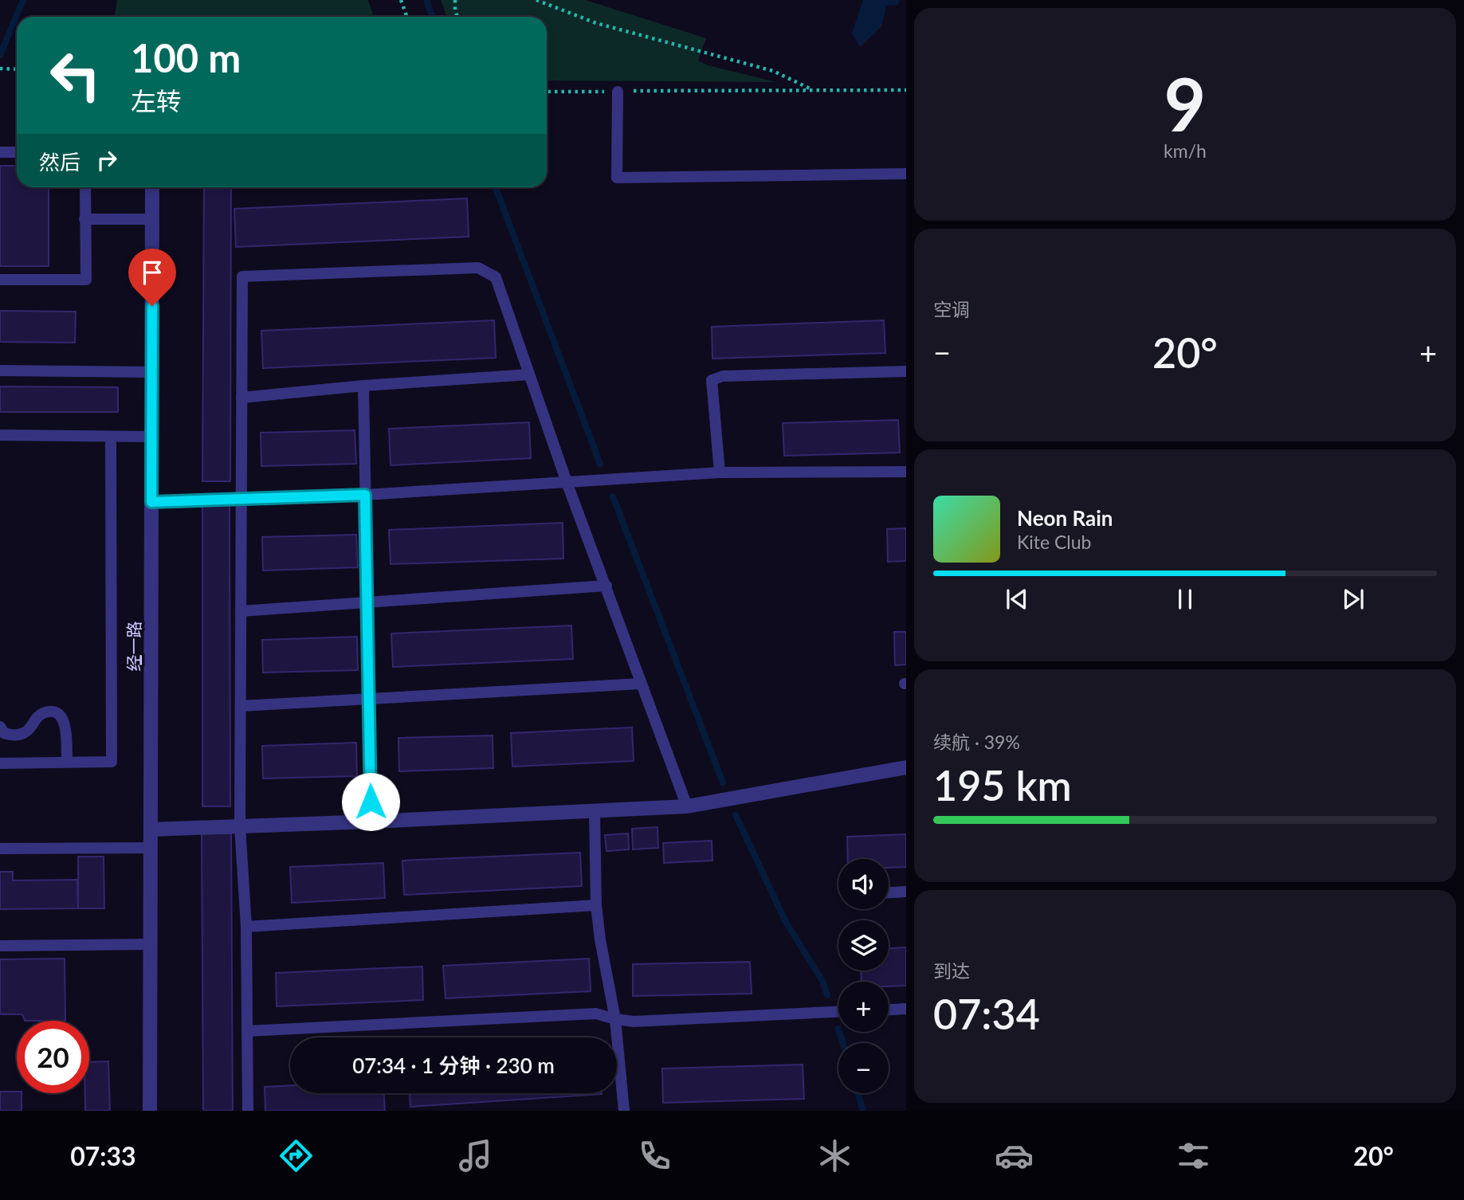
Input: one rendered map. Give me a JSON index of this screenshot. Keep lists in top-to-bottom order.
{
  "streets": {
    "street": ["经一路"]
  },
  "page": {
    "tile": [
      ["9", "km/h"],
      "空调",
      ["续航 · 39%", "195 km"],
      ["到达", "07:34"]
    ],
    "turn": ["100 m", "左转"],
    "then": "然后",
    "heat": ["−", "20°", "+"],
    "song": ["Neon Rain", "Kite Club"],
    "map_buttons": ["+", "−"],
    "limit": "20",
    "trip": "07:34 · 1 分钟 · 230 m",
    "tabs": ["07:33", "20°"]
  }
}
